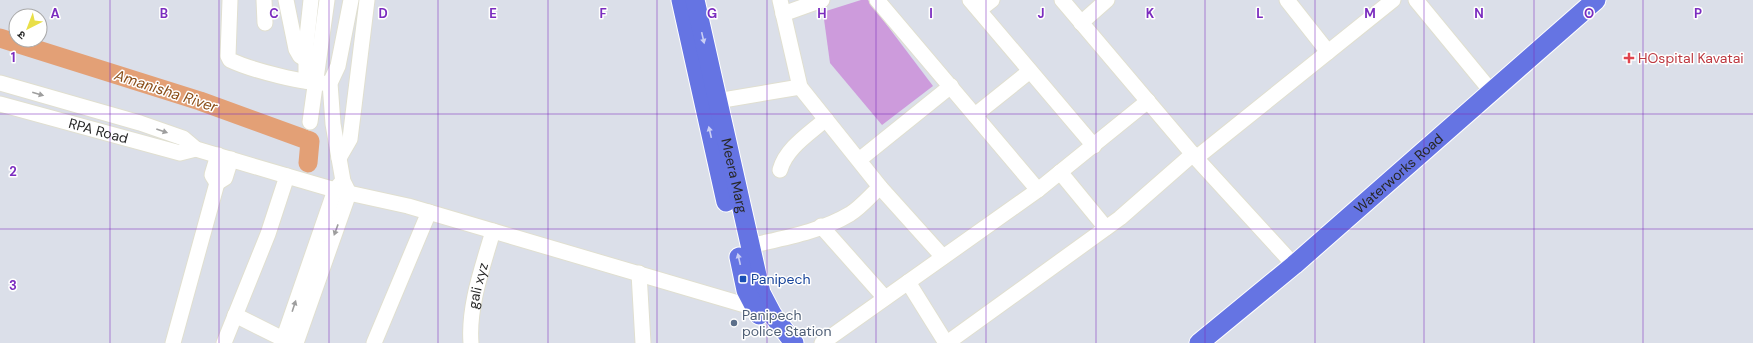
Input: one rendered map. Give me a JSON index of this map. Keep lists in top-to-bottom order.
{
  "streets": {
    "main road": ["Waterworks Road", "Meera Marg"],
    "street": ["RPA Road", "gali xyz"]
  },
  "water": ["Amanisha River"],
  "places": {
    "health": ["HOspital Kavatai"],
    "transit": ["Panipech"],
    "other": ["Panipech police Station"]
  },
  "north": "bottom left",
  "grid": {
    "columns": [
      "A",
      "B",
      "C",
      "D",
      "E",
      "F",
      "G",
      "H",
      "I",
      "J",
      "K",
      "L",
      "M",
      "N",
      "O",
      "P"
    ],
    "rows": ["1", "2", "3"]
  }
}
